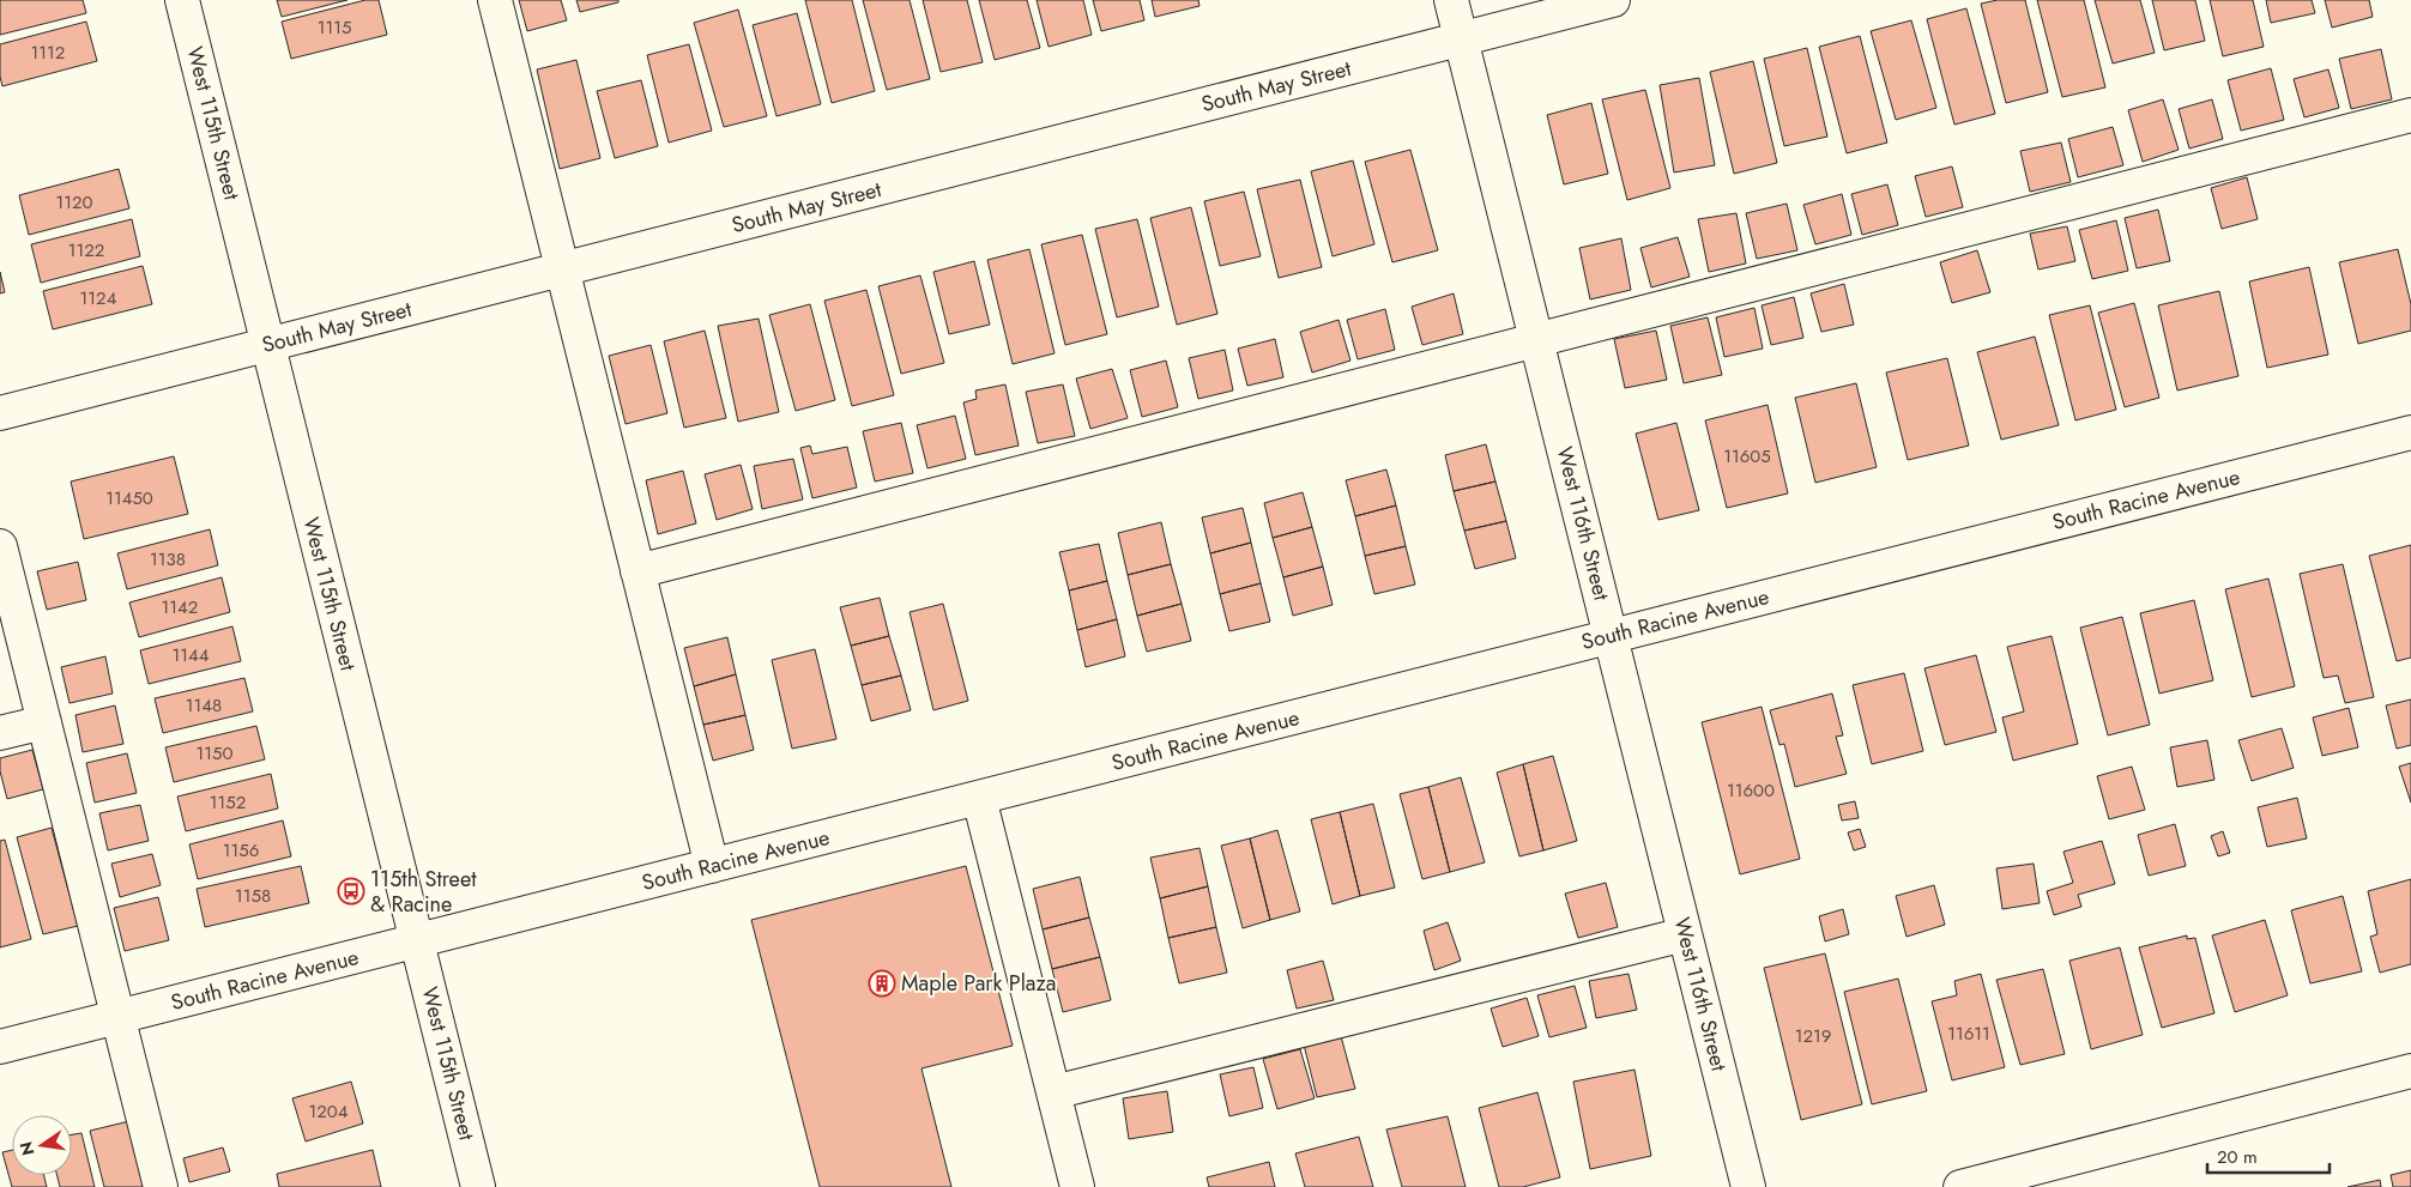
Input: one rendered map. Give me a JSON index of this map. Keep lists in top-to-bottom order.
{
  "streets": {
    "street": [
      "South May Street",
      "West 115th Street",
      "South Racine Avenue",
      "West 116th Street"
    ]
  },
  "crossings": [
    ["South May Street", "West 115th Street"],
    ["South May Street", "West 116th Street"],
    ["West 115th Street", "South Racine Avenue"],
    ["South Racine Avenue", "West 116th Street"]
  ],
  "places": {
    "bus stop": ["115th Street & Racine"],
    "building": ["Maple Park Plaza"]
  },
  "house_numbers": [
    "1115",
    "1112",
    "1120",
    "1122",
    "1124",
    "11605",
    "11450",
    "1138",
    "1142",
    "1144",
    "1148",
    "1150",
    "11600",
    "1152",
    "1156",
    "1158",
    "11611",
    "1219",
    "1204"
  ],
  "scale_bar": "20 m",
  "north": "left"
}
